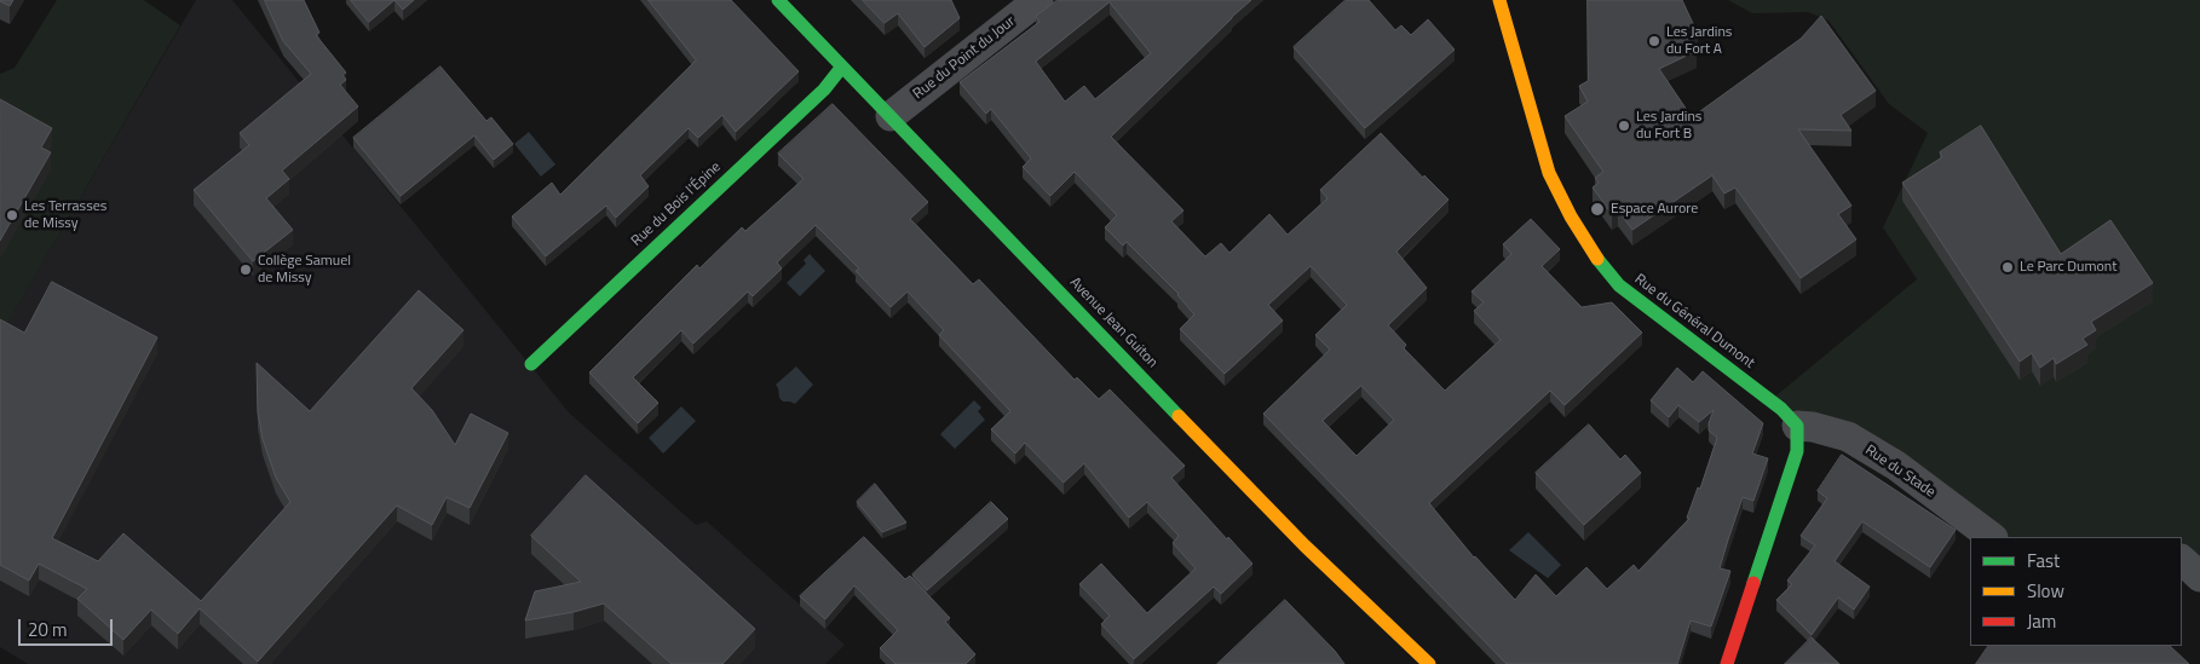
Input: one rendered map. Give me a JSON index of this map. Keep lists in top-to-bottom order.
{
  "streets": {
    "street": [
      "Rue du Point du Jour",
      "Rue du Bois l'Épine",
      "Rue du Général Dumont",
      "Avenue Jean Guiton",
      "Rue du Stade"
    ]
  },
  "crossings": [
    ["Rue du Point du Jour", "Avenue Jean Guiton"],
    ["Rue du Bois l'Épine", "Avenue Jean Guiton"],
    ["Rue du Général Dumont", "Rue du Stade"]
  ],
  "places": [
    "Les Jardins du Fort A",
    "Les Jardins du Fort B",
    "Espace Aurore",
    "Les Terrasses de Missy",
    "Le Parc Dumont",
    "Collège Samuel de Missy"
  ],
  "legend": ["Fast", "Slow", "Jam"],
  "scale_bar": "20 m"
}
